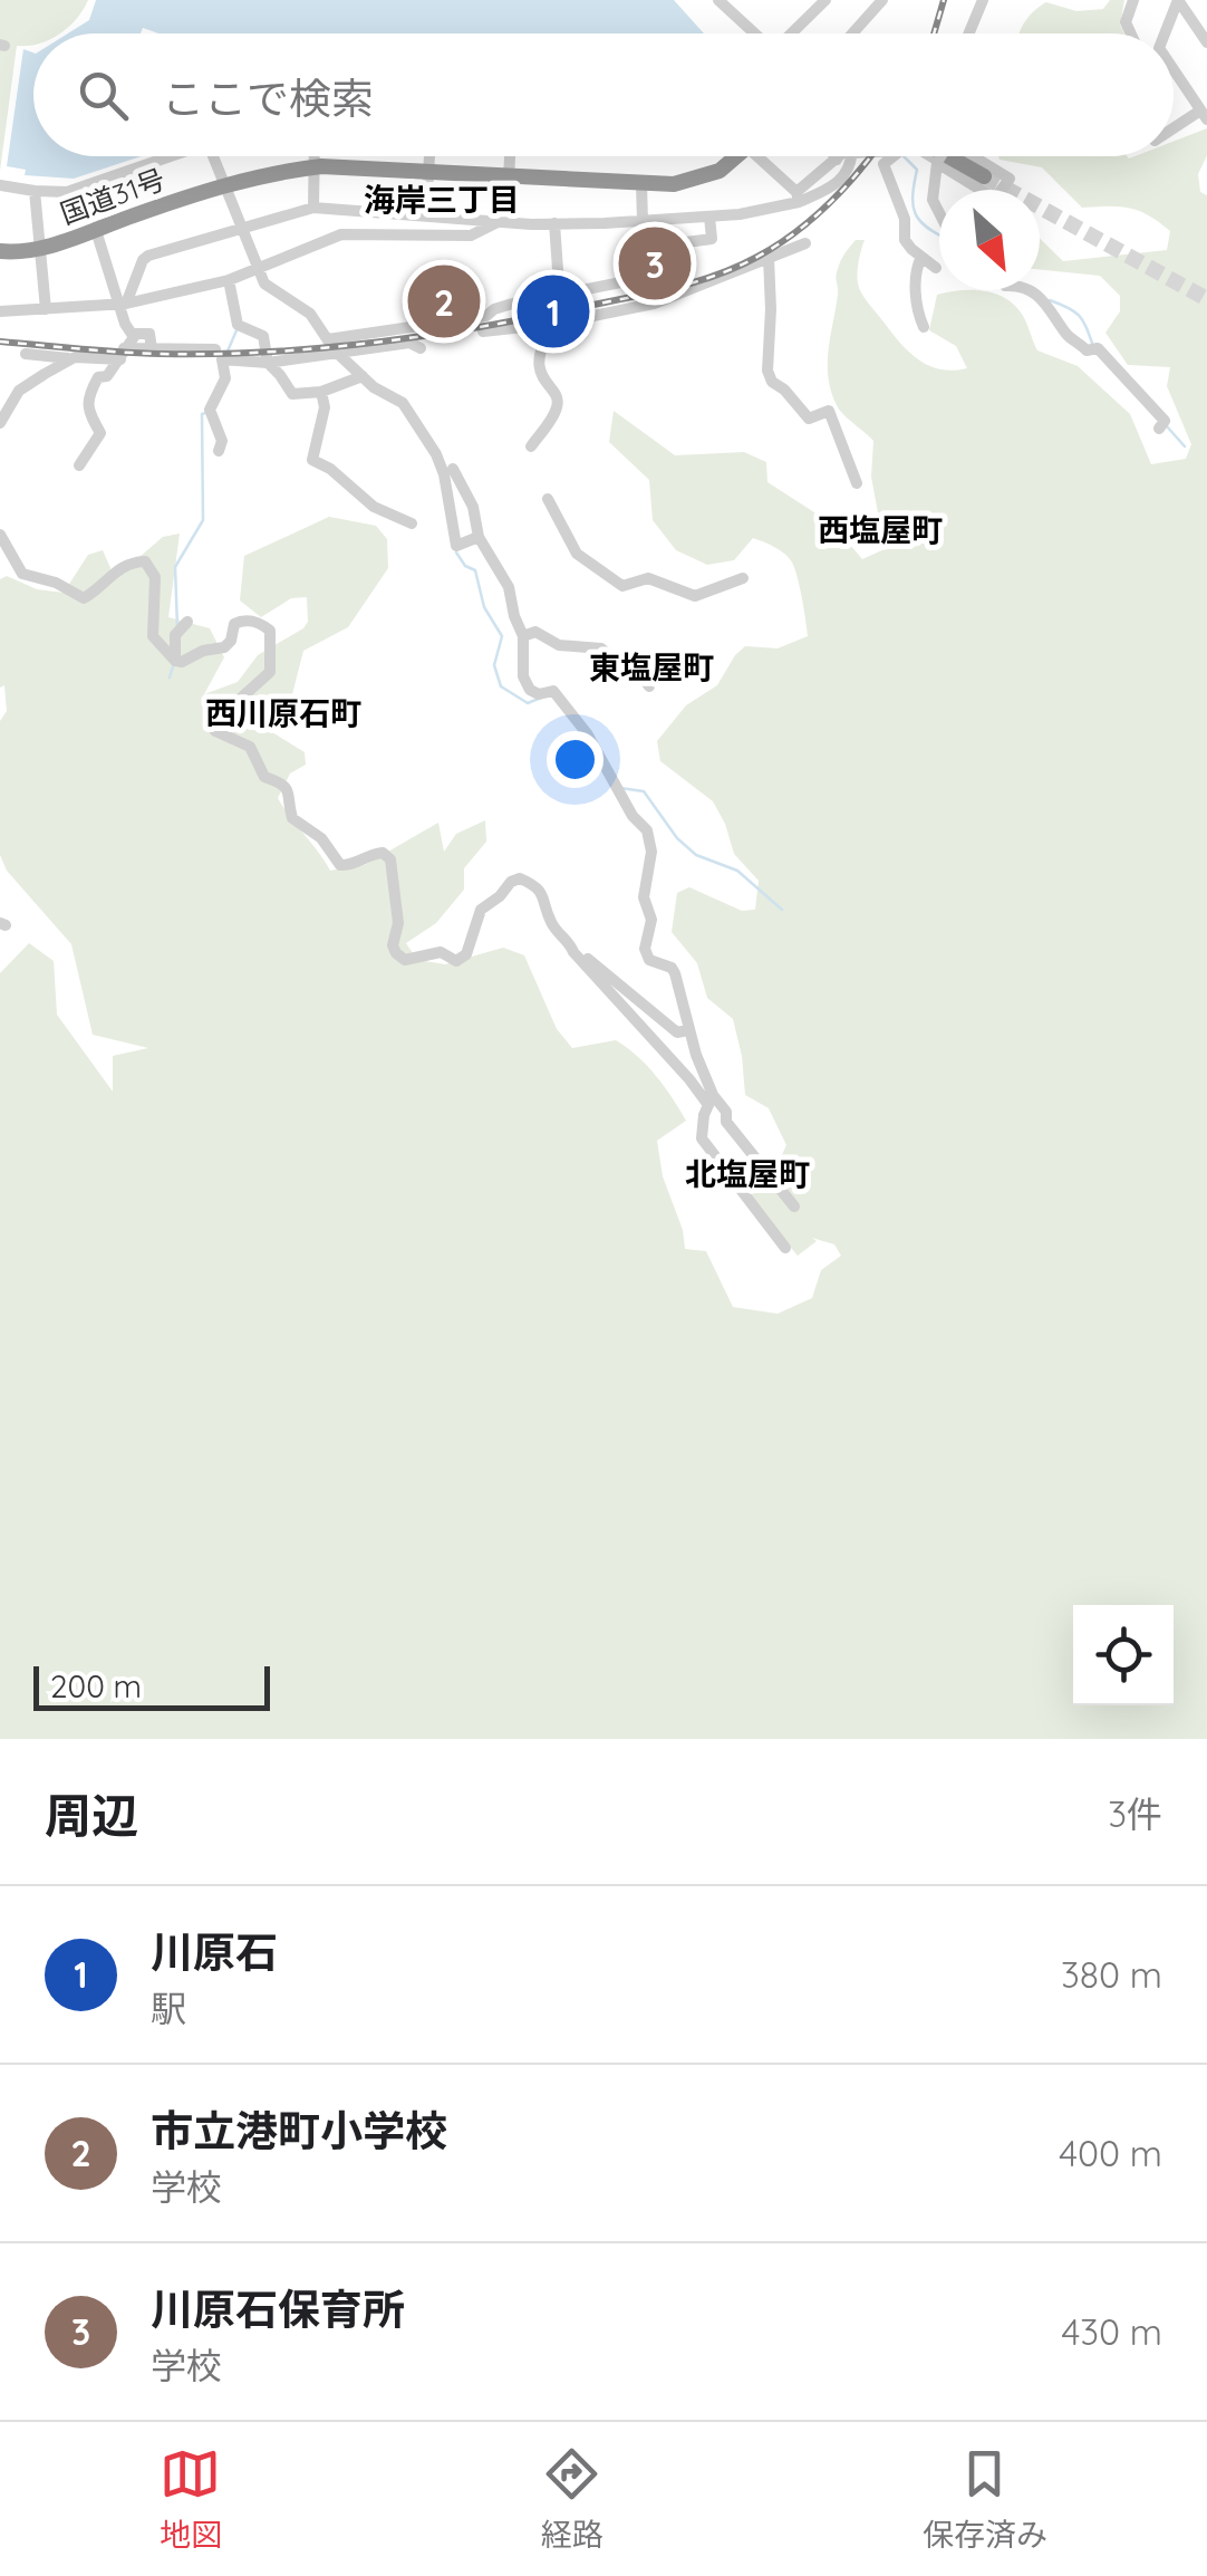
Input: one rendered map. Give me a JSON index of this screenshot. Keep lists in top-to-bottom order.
{
  "streets": {
    "highway": ["国道31号"]
  },
  "districts": [
    "海岸三丁目",
    "西塩屋町",
    "東塩屋町",
    "西川原石町",
    "北塩屋町"
  ],
  "scale_bar": "200 m",
  "north": "bottom right",
  "page": {
    "search": "ここで検索",
    "pins": ["3", "2", "1"],
    "scale": "200 m",
    "heading": ["周辺", "3件"],
    "list": [
      {
        "mark": "1",
        "name": "川原石",
        "note": "駅",
        "value": "380 m"
      },
      {
        "mark": "2",
        "name": "市立港町小学校",
        "note": "学校",
        "value": "400 m"
      },
      {
        "mark": "3",
        "name": "川原石保育所",
        "note": "学校",
        "value": "430 m"
      }
    ],
    "nav": ["地図", "経路", "保存済み"]
  }
}
